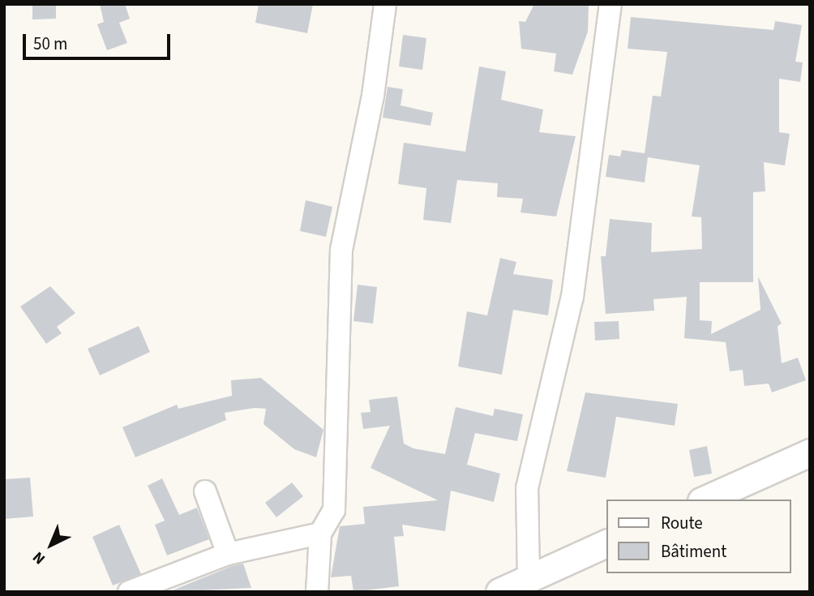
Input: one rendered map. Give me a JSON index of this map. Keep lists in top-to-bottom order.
{
  "legend": ["Route", "Bâtiment"],
  "scale_bar": "50 m",
  "north": "bottom left"
}
